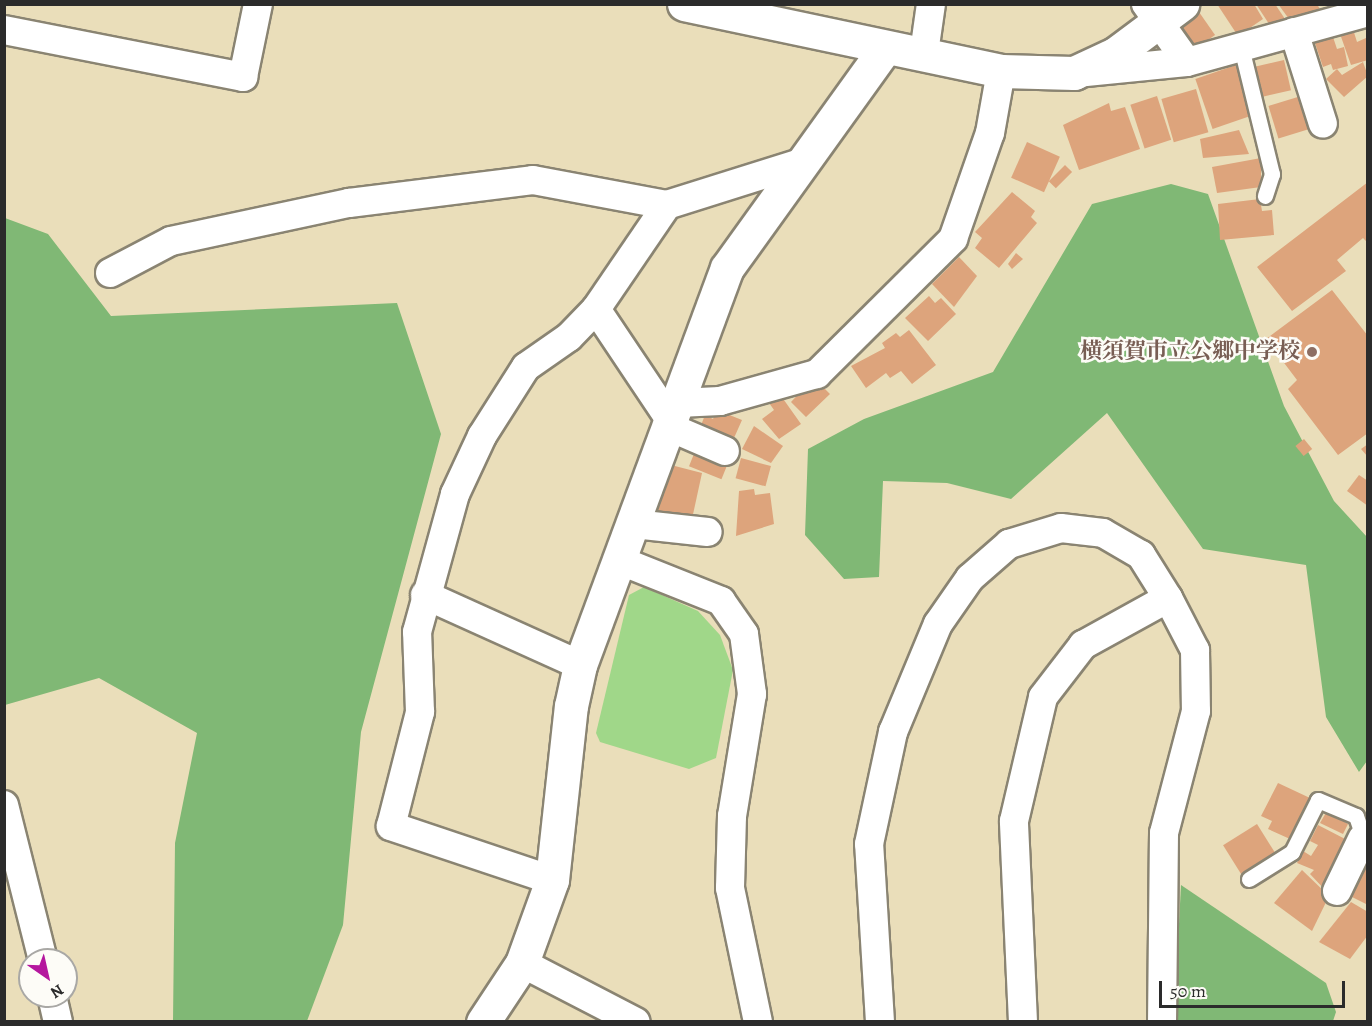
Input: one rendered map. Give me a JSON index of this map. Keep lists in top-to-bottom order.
{
  "places": ["横須賀市立公郷中学校"],
  "scale_bar": "50 m",
  "north": "bottom right"
}
